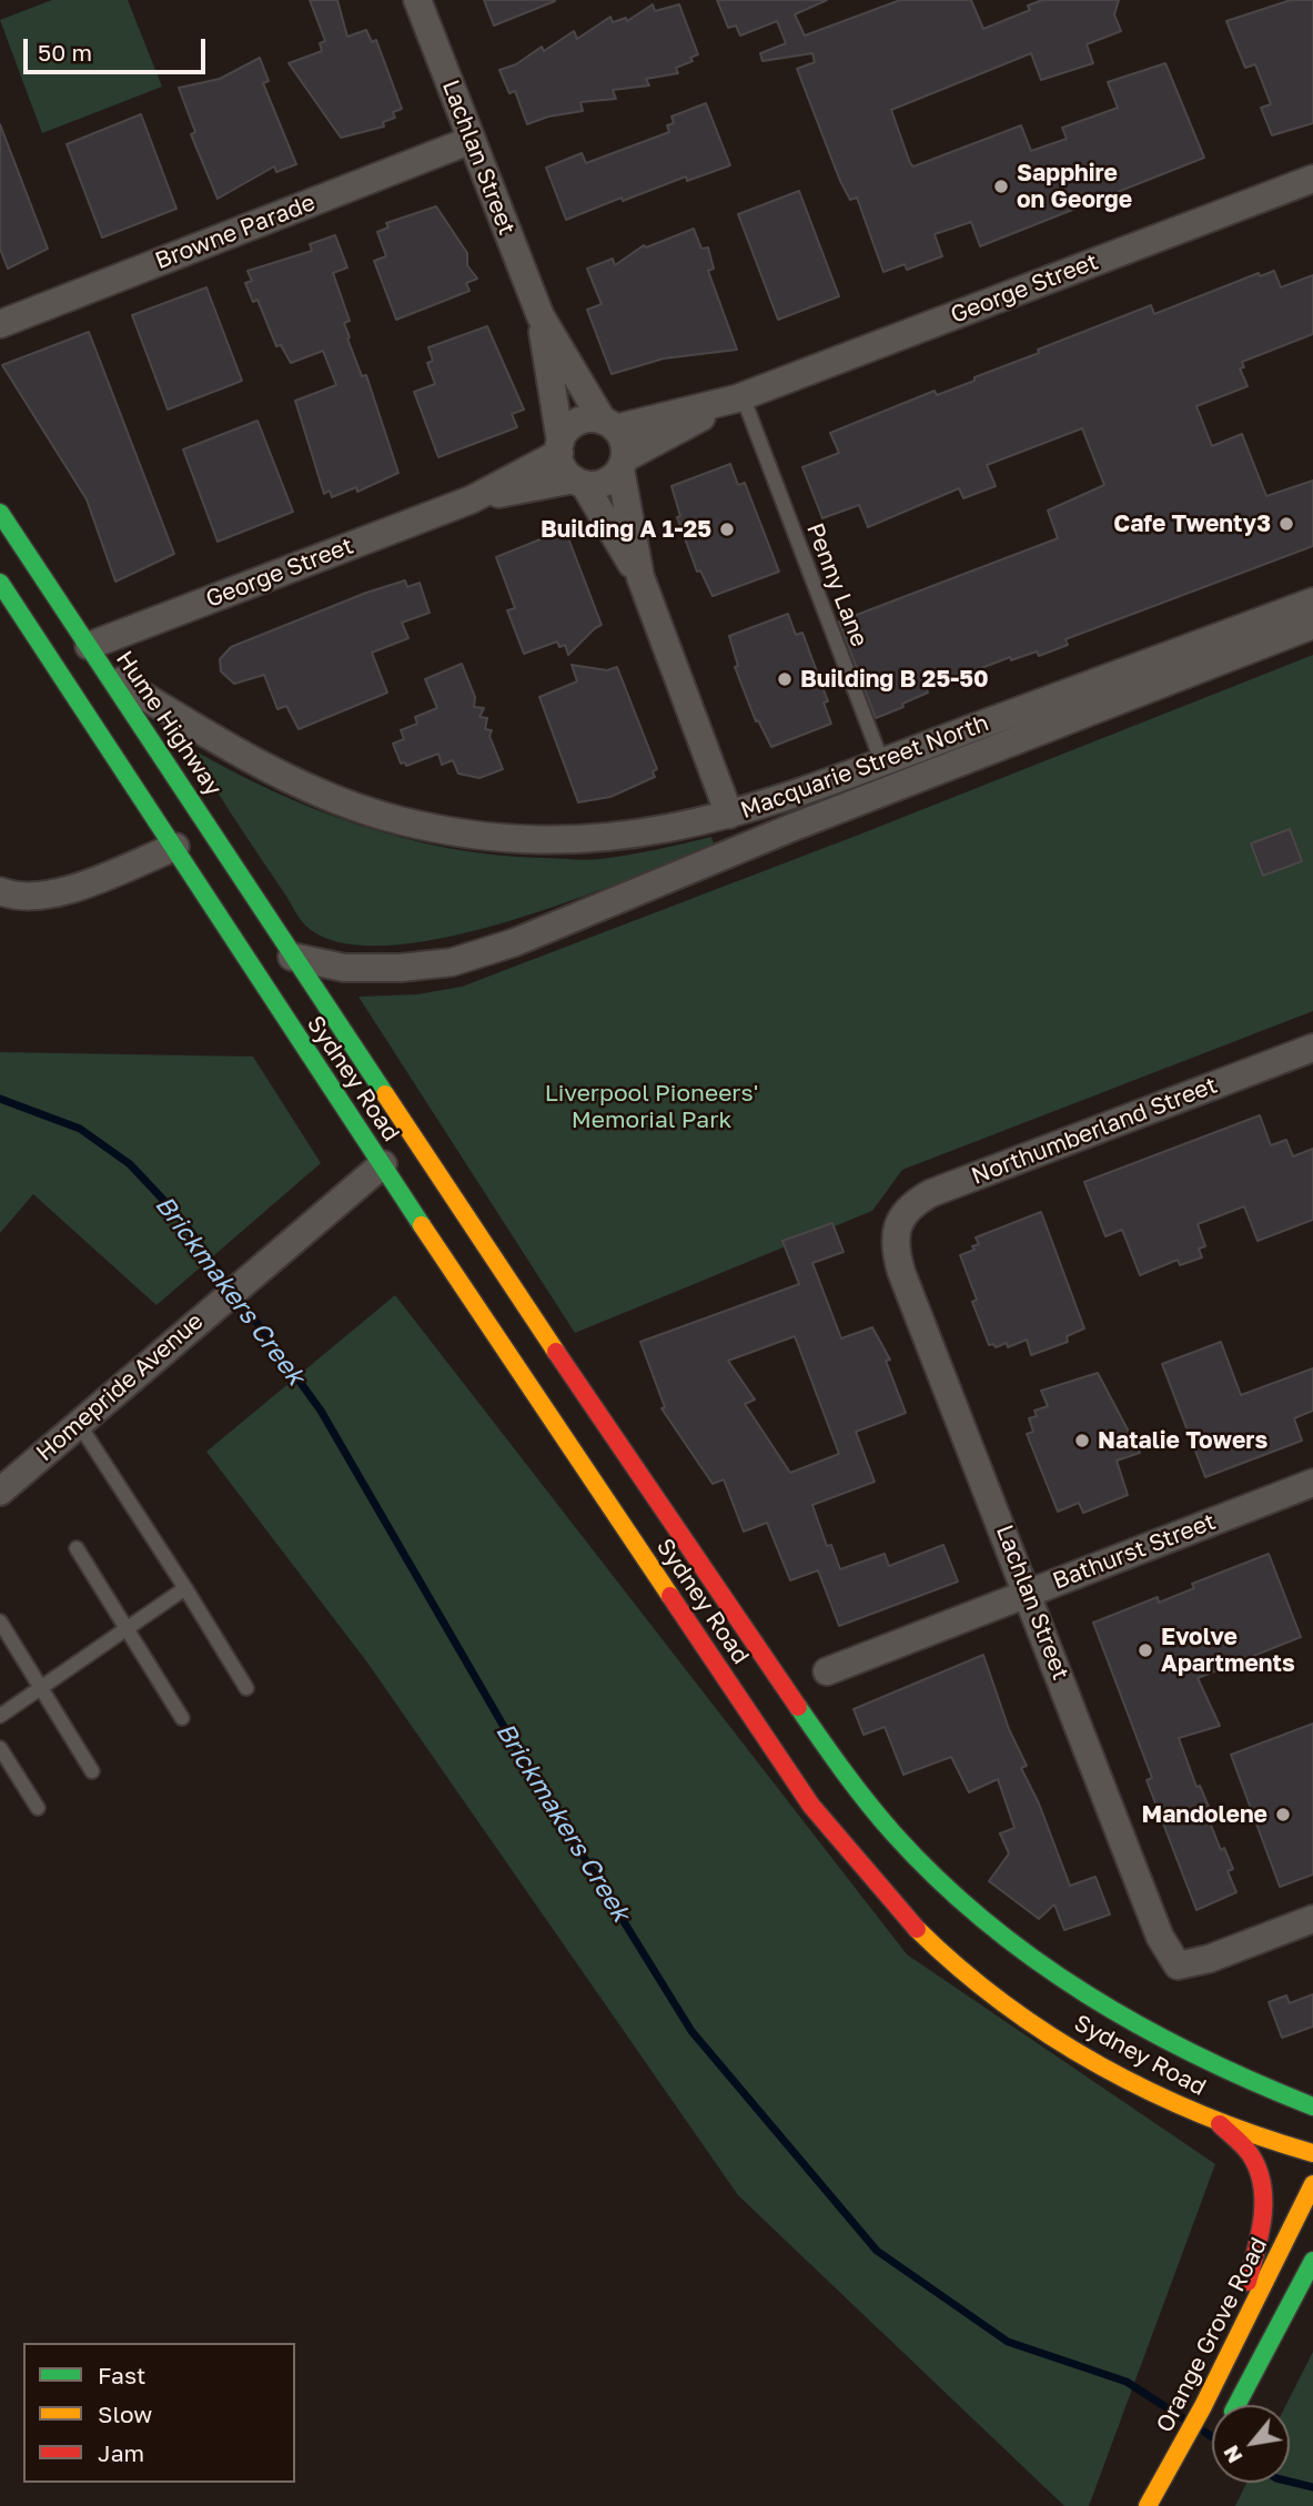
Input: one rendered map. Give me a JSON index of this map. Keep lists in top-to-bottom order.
{
  "streets": {
    "highway": ["Hume Highway", "Sydney Road", "Orange Grove Road"],
    "street": [
      "Lachlan Street",
      "Browne Parade",
      "George Street",
      "Macquarie Street North",
      "Northumberland Street",
      "Homepride Avenue",
      "Bathurst Street"
    ],
    "lane": ["Penny Lane"]
  },
  "crossings": [
    ["Lachlan Street", "Browne Parade"],
    ["Lachlan Street", "George Street"],
    ["Lachlan Street", "Northumberland Street"],
    ["Lachlan Street", "Bathurst Street"],
    ["George Street", "Penny Lane"],
    ["George Street", "Hume Highway"],
    ["Penny Lane", "Macquarie Street North"],
    ["Hume Highway", "Macquarie Street North"],
    ["Hume Highway", "Sydney Road"],
    ["Macquarie Street North", "Sydney Road"],
    ["Sydney Road", "Homepride Avenue"]
  ],
  "water": ["Brickmakers Creek"],
  "parks": ["Liverpool Pioneers' Memorial Park"],
  "places": [
    "Sapphire on George",
    "Cafe Twenty3",
    "Building A 1-25",
    "Building B 25-50",
    "Natalie Towers",
    "Evolve Apartments",
    "Mandolene"
  ],
  "legend": ["Fast", "Slow", "Jam"],
  "scale_bar": "50 m",
  "north": "bottom left"
}
